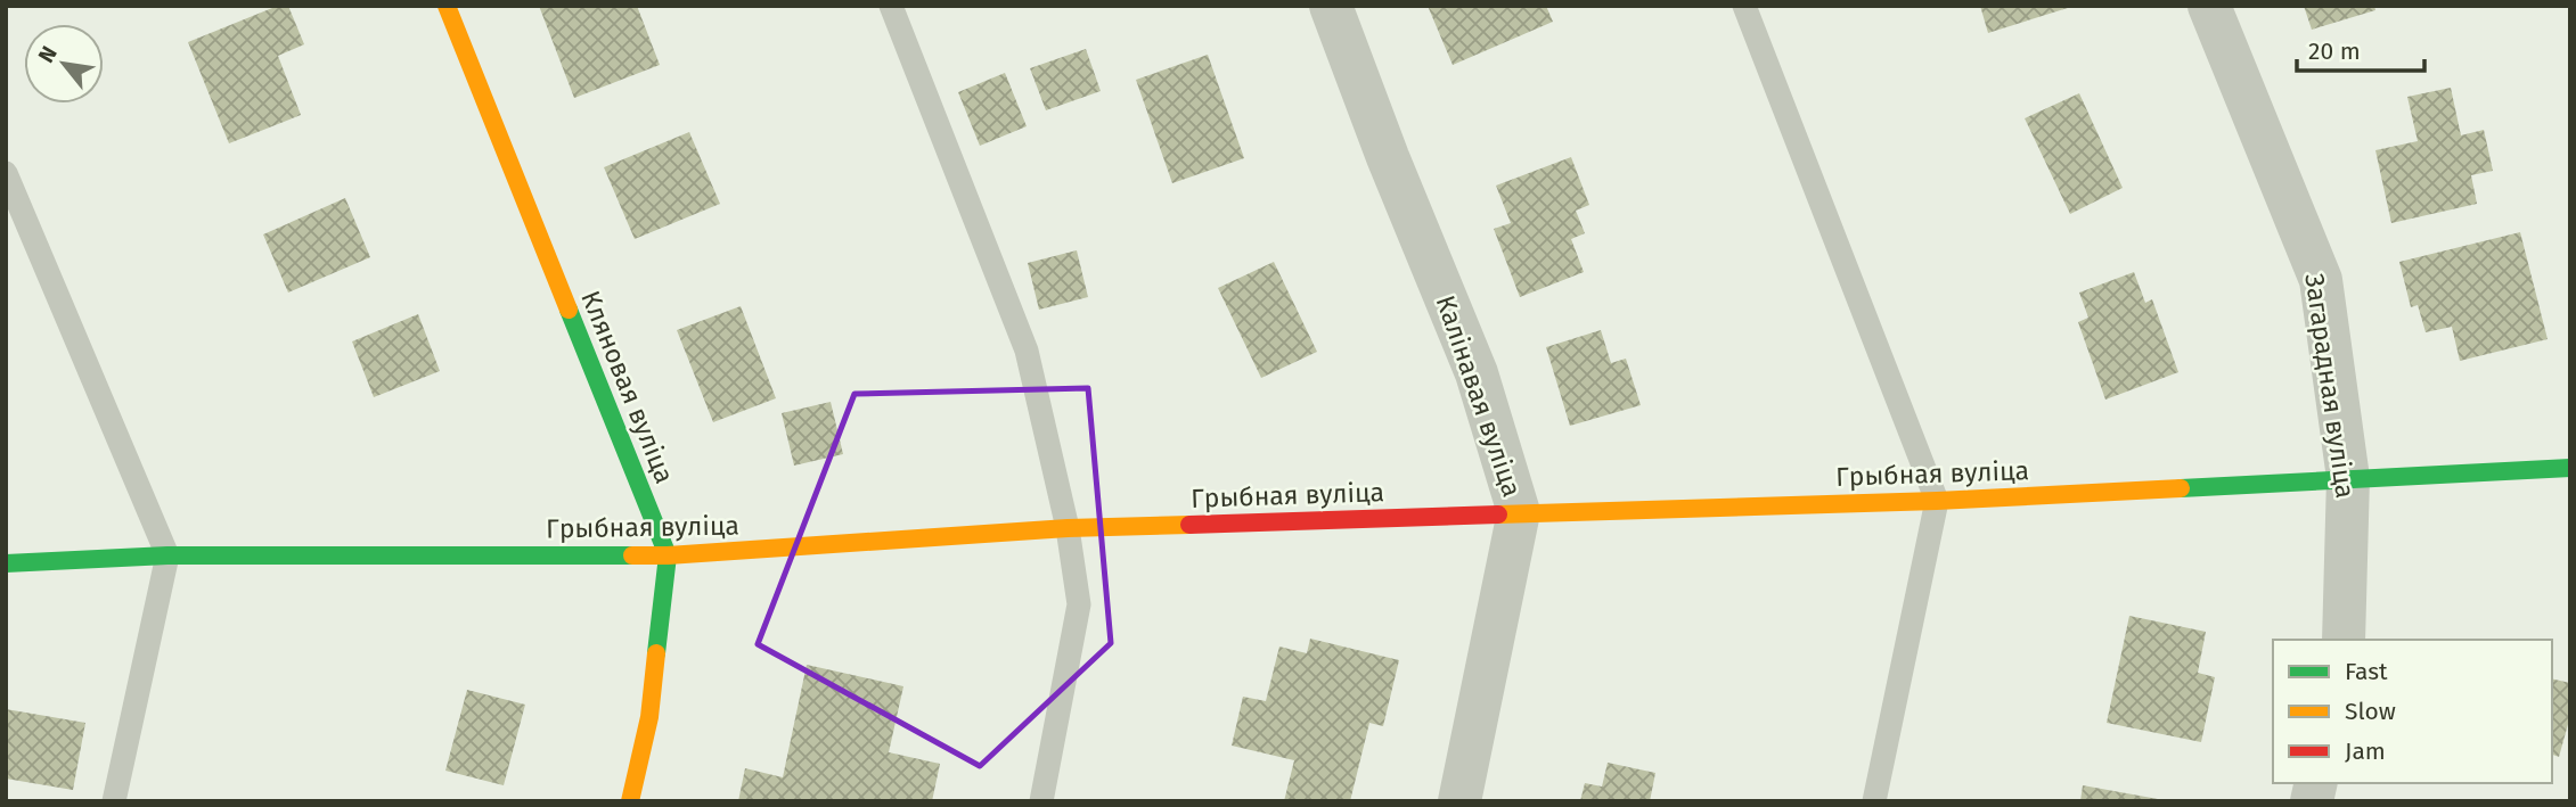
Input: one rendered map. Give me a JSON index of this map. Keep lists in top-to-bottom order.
{
  "streets": {
    "street": [
      "Загарадная вуліца",
      "Кляновая вуліца",
      "Калінавая вуліца",
      "Грыбная вуліца"
    ]
  },
  "crossings": [
    ["Загарадная вуліца", "Грыбная вуліца"],
    ["Кляновая вуліца", "Грыбная вуліца"],
    ["Калінавая вуліца", "Грыбная вуліца"]
  ],
  "legend": ["Fast", "Slow", "Jam"],
  "scale_bar": "20 m",
  "north": "top left"
}
